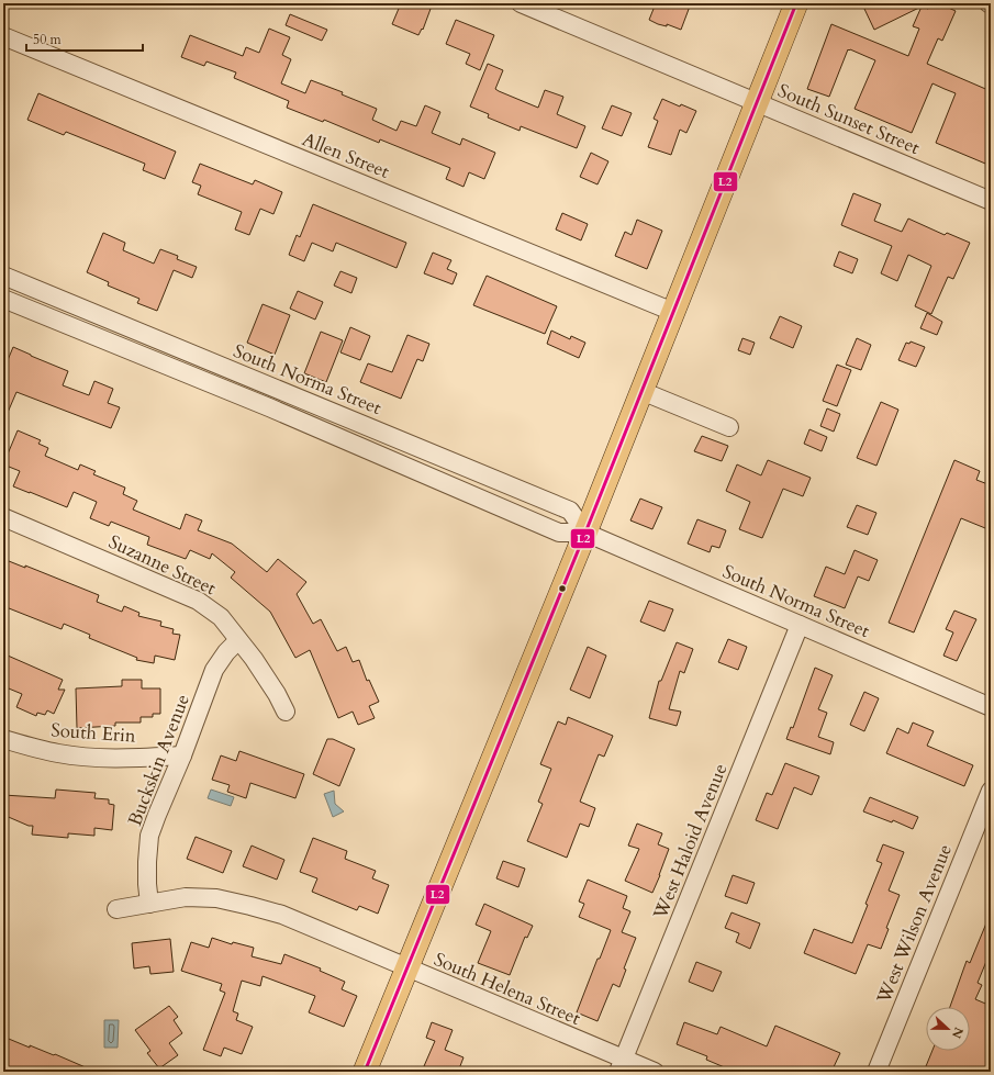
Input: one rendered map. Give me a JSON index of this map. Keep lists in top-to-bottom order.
{
  "streets": {
    "street": [
      "South Sunset Street",
      "Allen Street",
      "South Norma Street",
      "Suzanne Street",
      "South Erin",
      "Buckskin Avenue",
      "West Haloid Avenue",
      "West Wilson Avenue",
      "South Helena Street"
    ]
  },
  "crossings": [
    ["South Norma Street", "West Haloid Avenue"],
    ["Suzanne Street", "Buckskin Avenue"],
    ["South Erin", "Buckskin Avenue"],
    ["Buckskin Avenue", "South Helena Street"],
    ["West Haloid Avenue", "South Helena Street"]
  ],
  "lines": ["transit line L2"],
  "scale_bar": "50 m",
  "north": "right"
}
